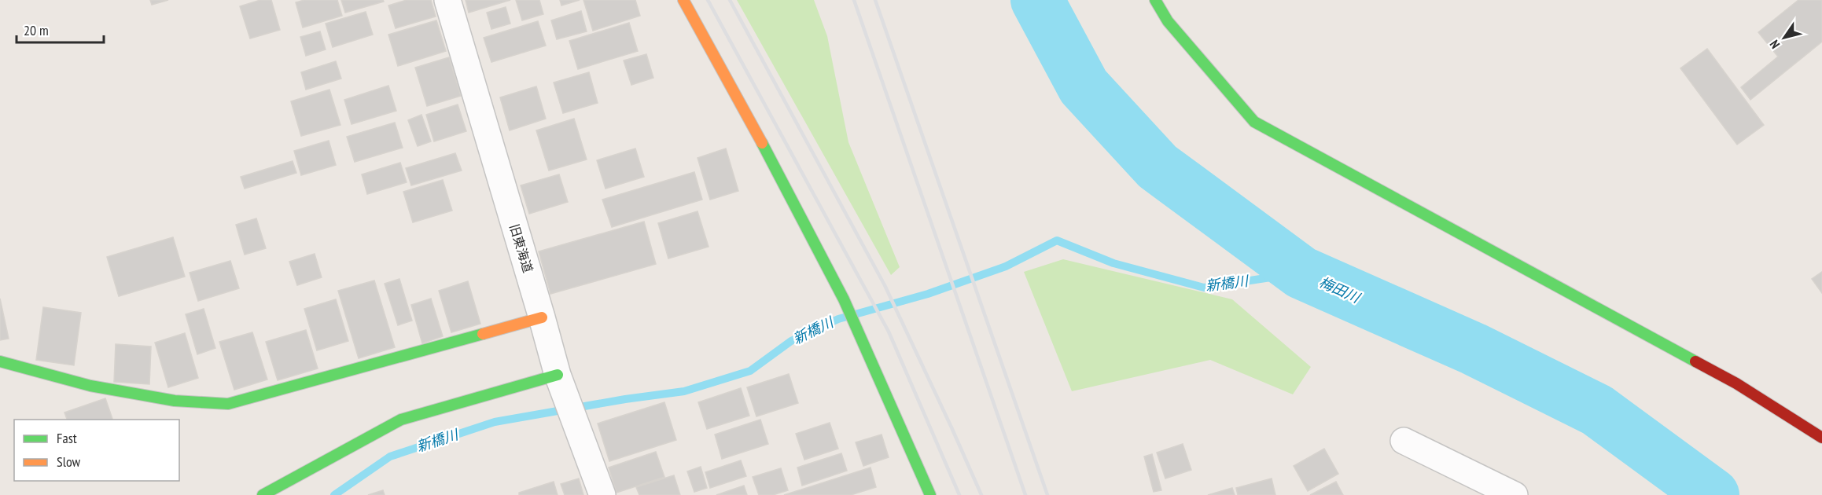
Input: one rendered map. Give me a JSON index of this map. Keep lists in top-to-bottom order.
{
  "streets": {
    "street": ["旧東海道"]
  },
  "water": ["新橋川", "梅田川"],
  "legend": ["Fast", "Slow"],
  "scale_bar": "20 m",
  "north": "bottom left"
}
